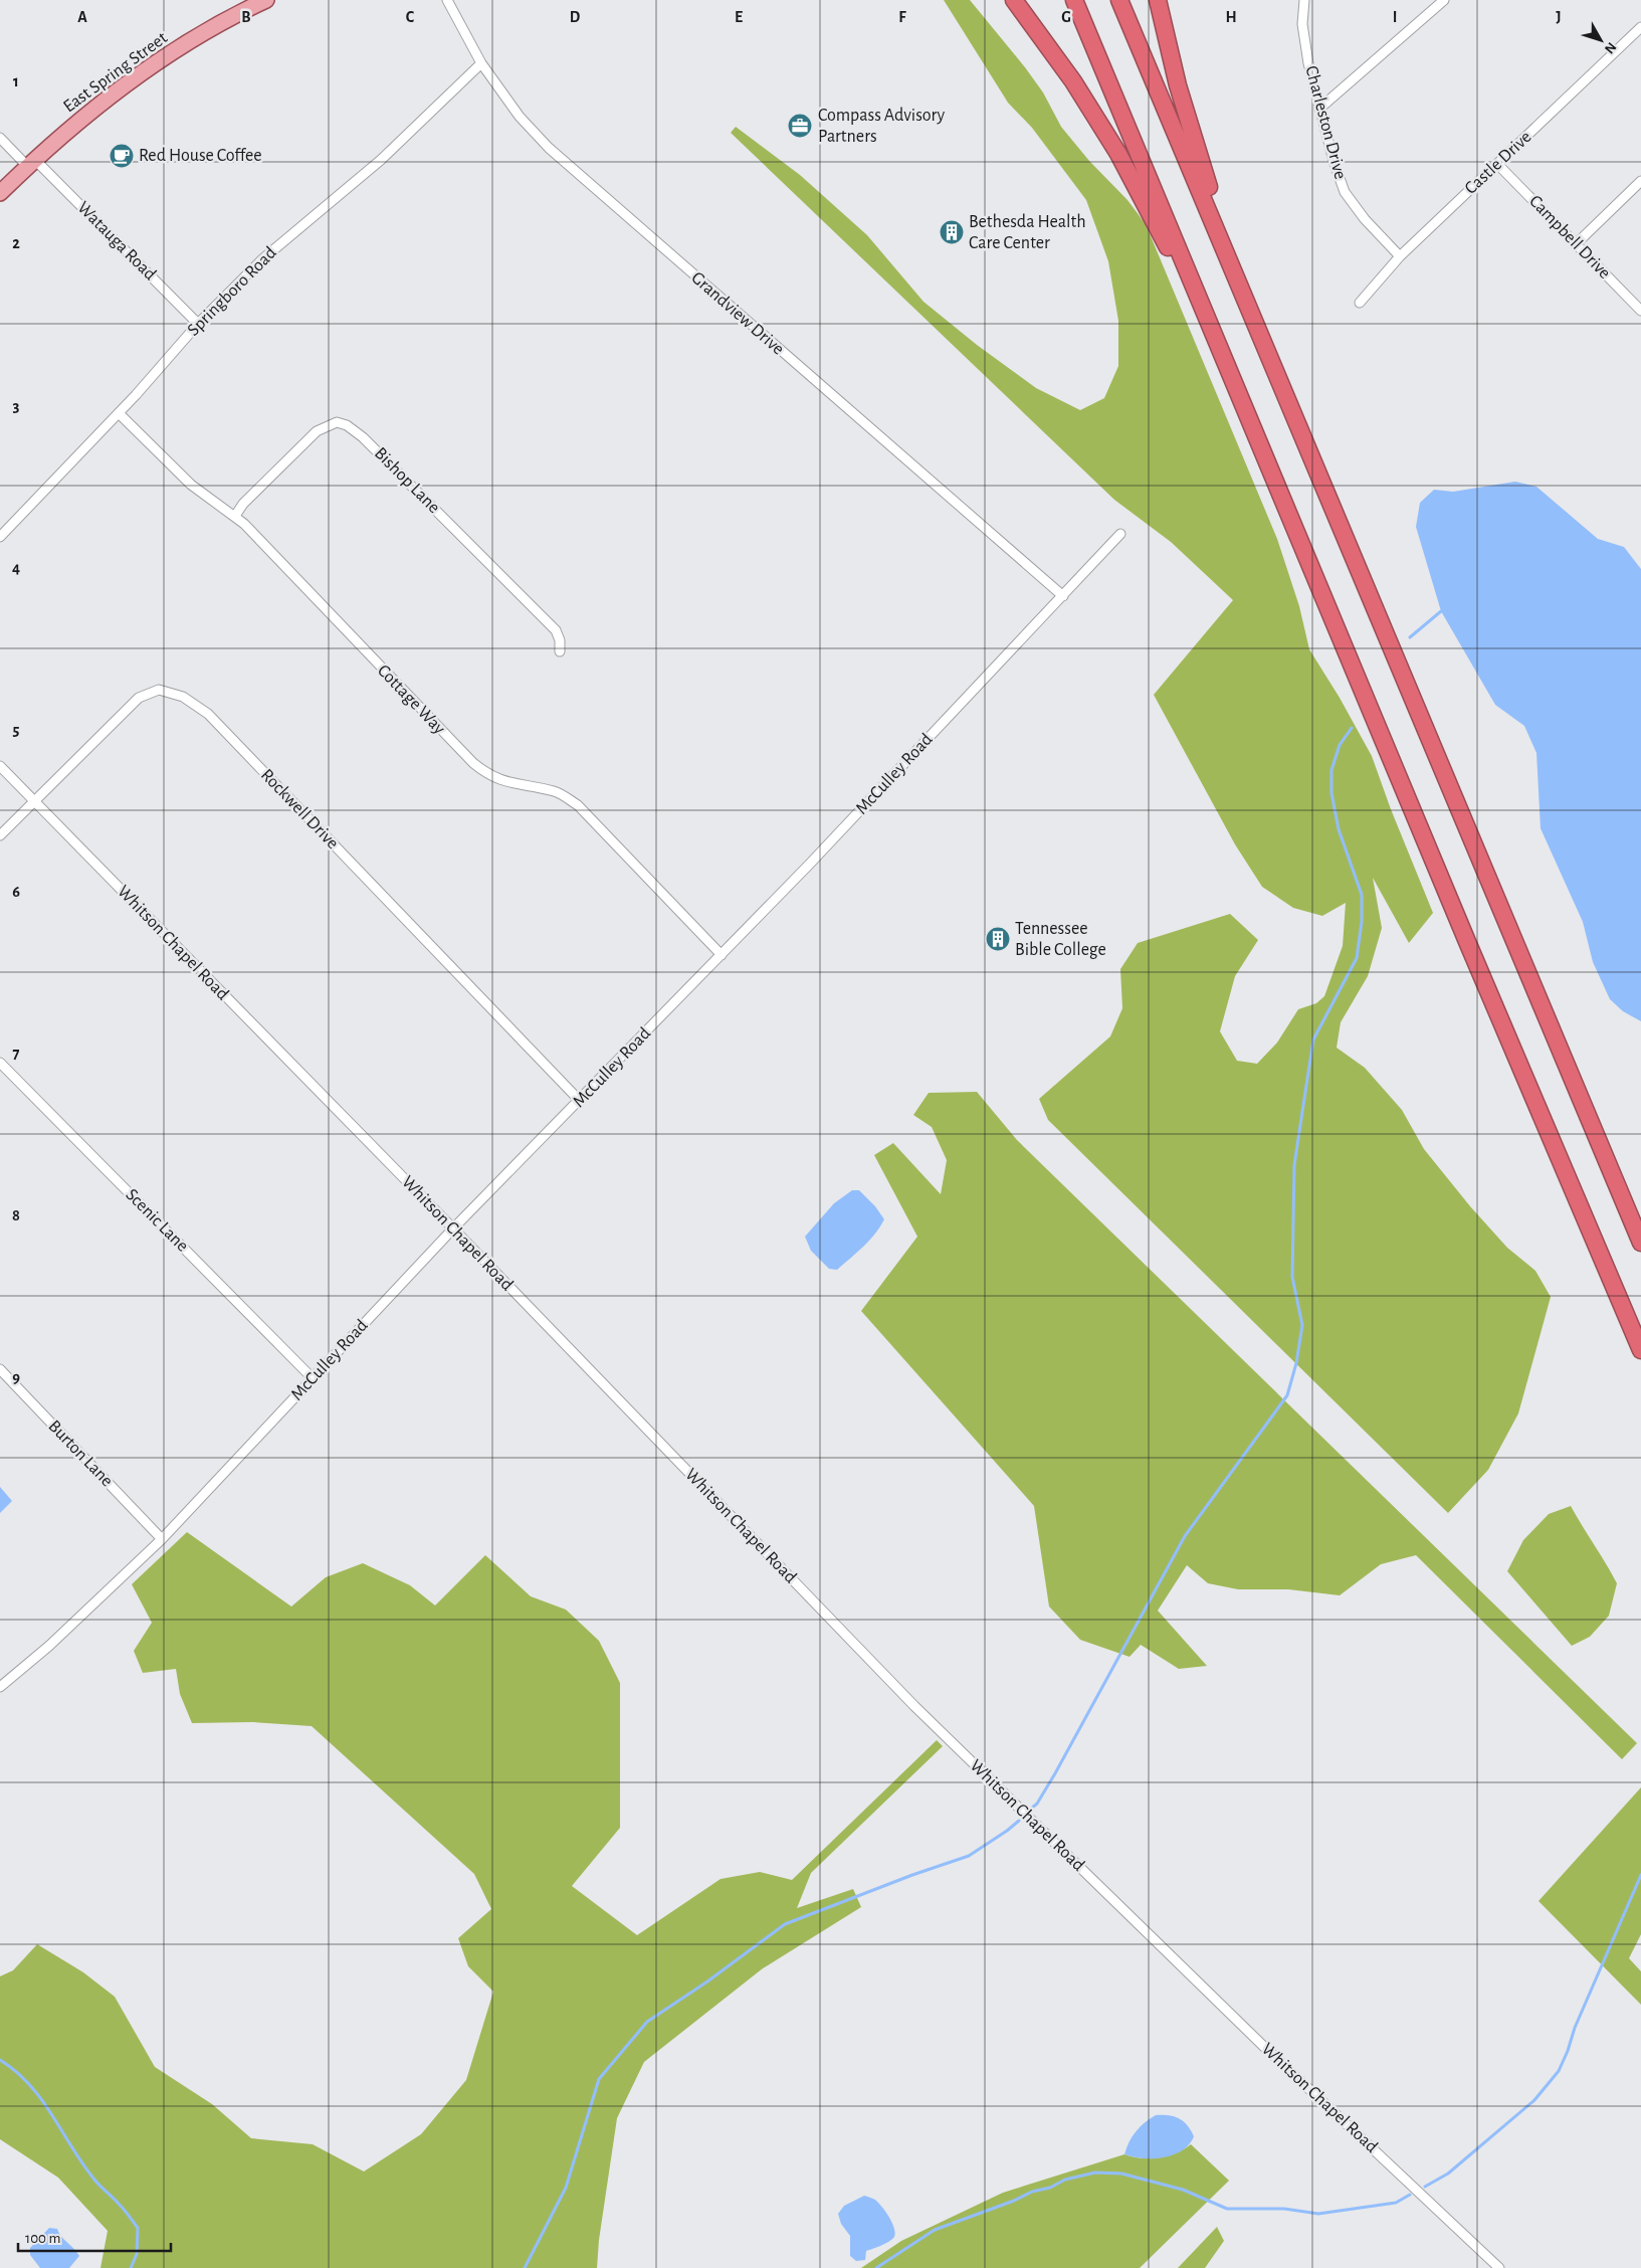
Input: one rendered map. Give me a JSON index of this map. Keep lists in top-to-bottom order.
{
  "streets": {
    "main road": ["East Spring Street"],
    "street": [
      "Charleston Drive",
      "Castle Drive",
      "Campbell Drive",
      "Watauga Road",
      "Springboro Road",
      "Grandview Drive",
      "Bishop Lane",
      "Cottage Way",
      "McCulley Road",
      "Rockwell Drive",
      "Whitson Chapel Road",
      "Scenic Lane",
      "Burton Lane"
    ]
  },
  "crossings": [
    ["East Spring Street", "Watauga Road"],
    ["Charleston Drive", "Castle Drive"],
    ["Castle Drive", "Campbell Drive"],
    ["Watauga Road", "Springboro Road"],
    ["Springboro Road", "Grandview Drive"],
    ["Springboro Road", "Cottage Way"],
    ["Grandview Drive", "McCulley Road"],
    ["Bishop Lane", "Cottage Way"],
    ["Cottage Way", "McCulley Road"],
    ["McCulley Road", "Rockwell Drive"],
    ["McCulley Road", "Whitson Chapel Road"],
    ["McCulley Road", "Scenic Lane"],
    ["McCulley Road", "Burton Lane"],
    ["Rockwell Drive", "Whitson Chapel Road"]
  ],
  "places": {
    "office": ["Compass Advisory Partners"],
    "cafe": ["Red House Coffee"],
    "building": ["Bethesda Health Care Center", "Tennessee Bible College"]
  },
  "scale_bar": "100 m",
  "north": "bottom right",
  "grid": {
    "columns": [
      "A",
      "B",
      "C",
      "D",
      "E",
      "F",
      "G",
      "H",
      "I",
      "J"
    ],
    "rows": [
      "1",
      "2",
      "3",
      "4",
      "5",
      "6",
      "7",
      "8",
      "9"
    ]
  }
}
